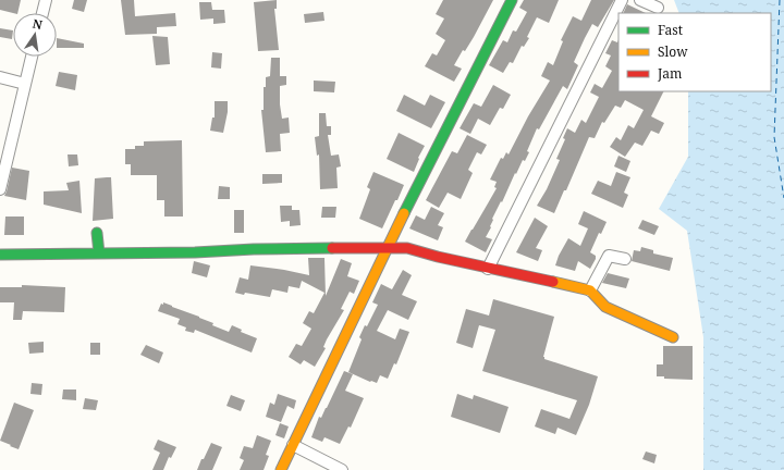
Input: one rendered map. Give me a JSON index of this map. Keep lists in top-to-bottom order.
{
  "legend": ["Fast", "Slow", "Jam"],
  "north": "top"
}
